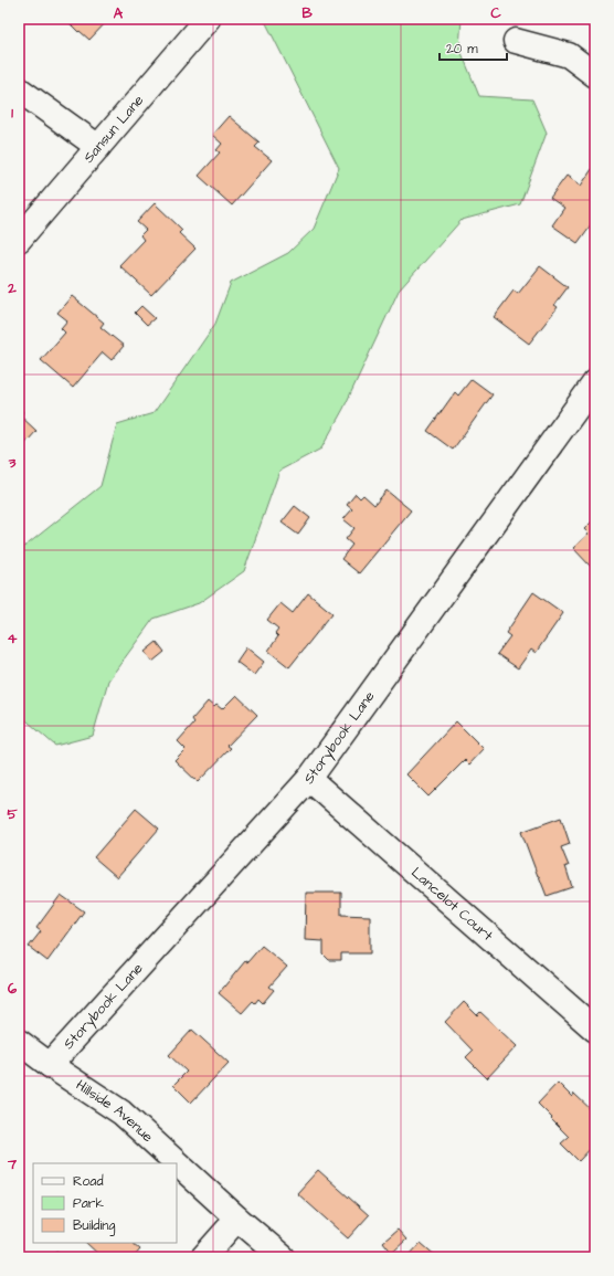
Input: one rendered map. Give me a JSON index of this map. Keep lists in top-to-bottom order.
{
  "streets": {
    "street": [
      "Sansun Lane",
      "Storybook Lane",
      "Lancelot Court",
      "Hillside Avenue"
    ]
  },
  "crossings": [
    ["Storybook Lane", "Lancelot Court"],
    ["Storybook Lane", "Hillside Avenue"]
  ],
  "legend": ["Road", "Park", "Building"],
  "scale_bar": "20 m",
  "grid": {
    "columns": ["A", "B", "C"],
    "rows": [
      "1",
      "2",
      "3",
      "4",
      "5",
      "6",
      "7"
    ]
  }
}
